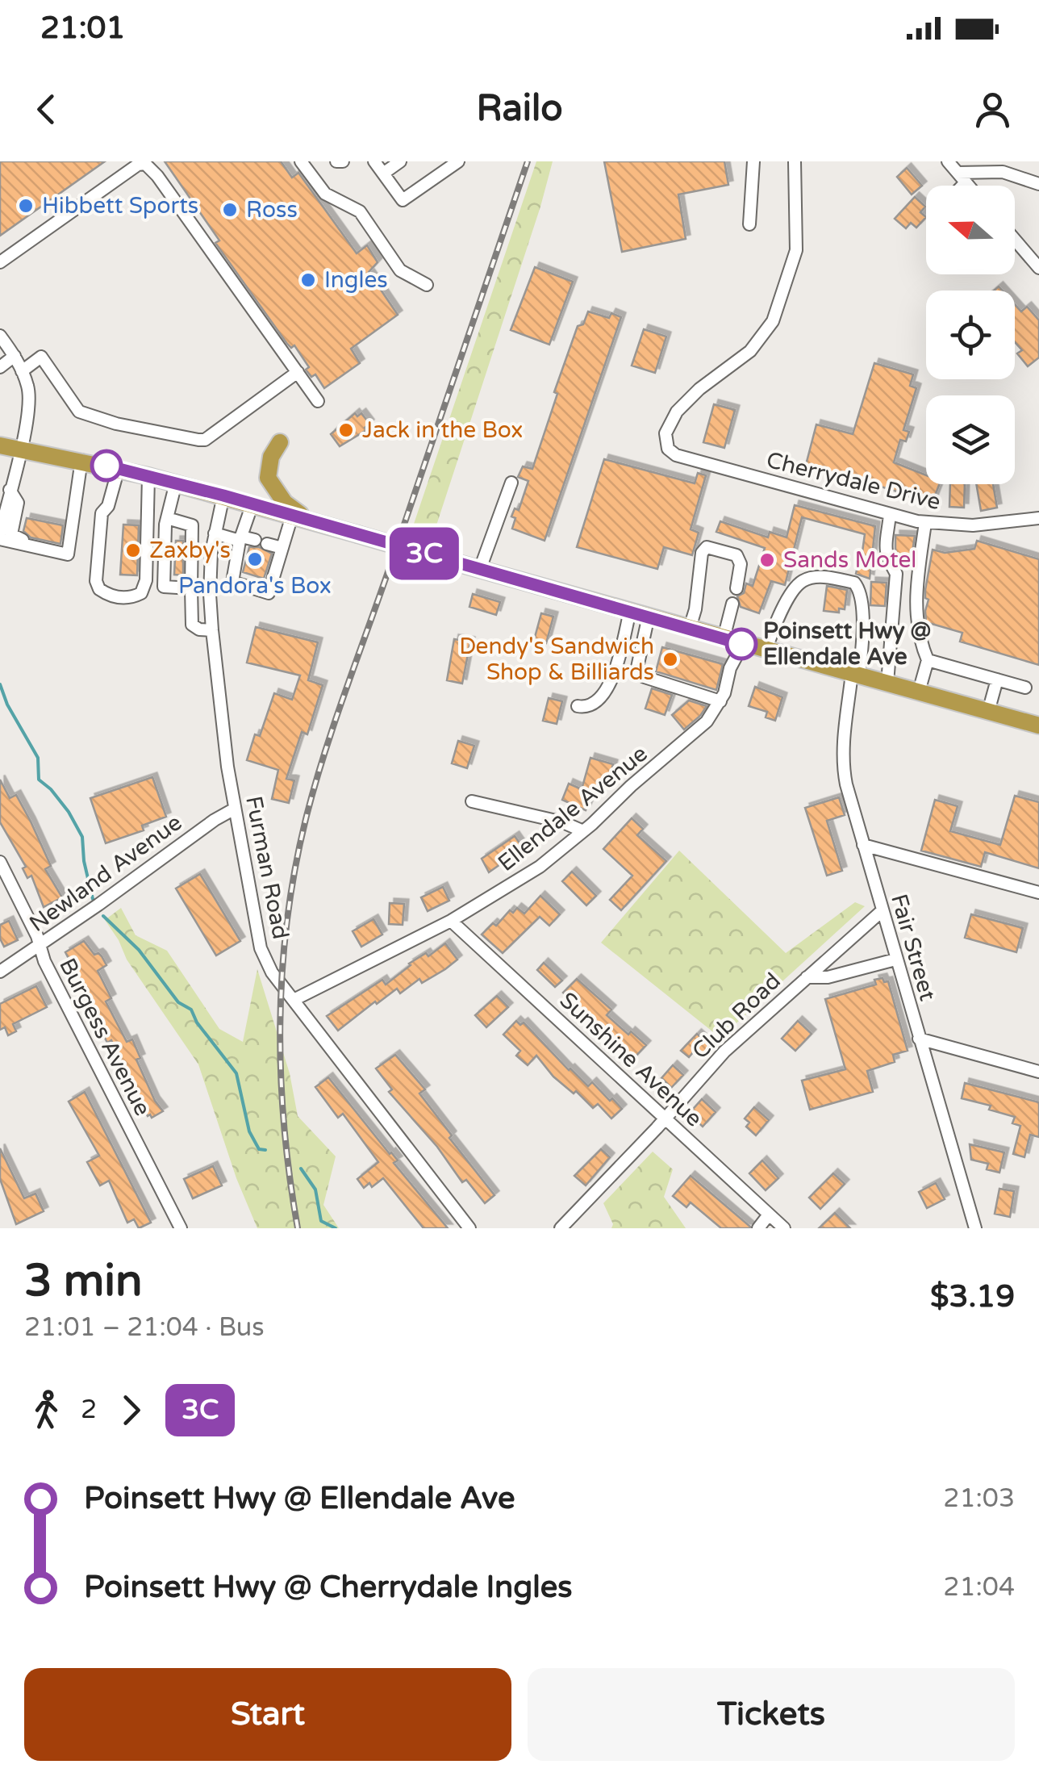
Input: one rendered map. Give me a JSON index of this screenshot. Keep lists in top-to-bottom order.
{
  "streets": {
    "street": [
      "Cherrydale Drive",
      "Ellendale Avenue",
      "Furman Road",
      "Newland Avenue",
      "Fair Street",
      "Club Road",
      "Burgess Avenue",
      "Sunshine Avenue"
    ]
  },
  "crossings": [
    ["Ellendale Avenue", "Furman Road"],
    ["Ellendale Avenue", "Sunshine Avenue"],
    ["Furman Road", "Newland Avenue"],
    ["Newland Avenue", "Burgess Avenue"],
    ["Fair Street", "Club Road"],
    ["Club Road", "Sunshine Avenue"]
  ],
  "places": [
    "Hibbett Sports",
    "Ross",
    "Ingles",
    "Jack in the Box",
    "Zaxby's",
    "Pandora's Box",
    "Sands Motel",
    "Poinsett Hwy @ Ellendale Ave",
    "Dendy's Sandwich Shop & Billiards"
  ],
  "lines": ["bus line 3C"],
  "north": "left",
  "page": {
    "status": "21:01",
    "header": "Railo",
    "on_map": "3C",
    "heading": ["3 min", "21:01 – 21:04 · Bus", "$3.19"],
    "legs": ["2", "3C"],
    "list": [
      {
        "name": "Poinsett Hwy @ Ellendale Ave",
        "value": "21:03"
      },
      {
        "name": "Poinsett Hwy @ Cherrydale Ingles",
        "value": "21:04"
      }
    ],
    "buttons": ["Start", "Tickets"]
  }
}
